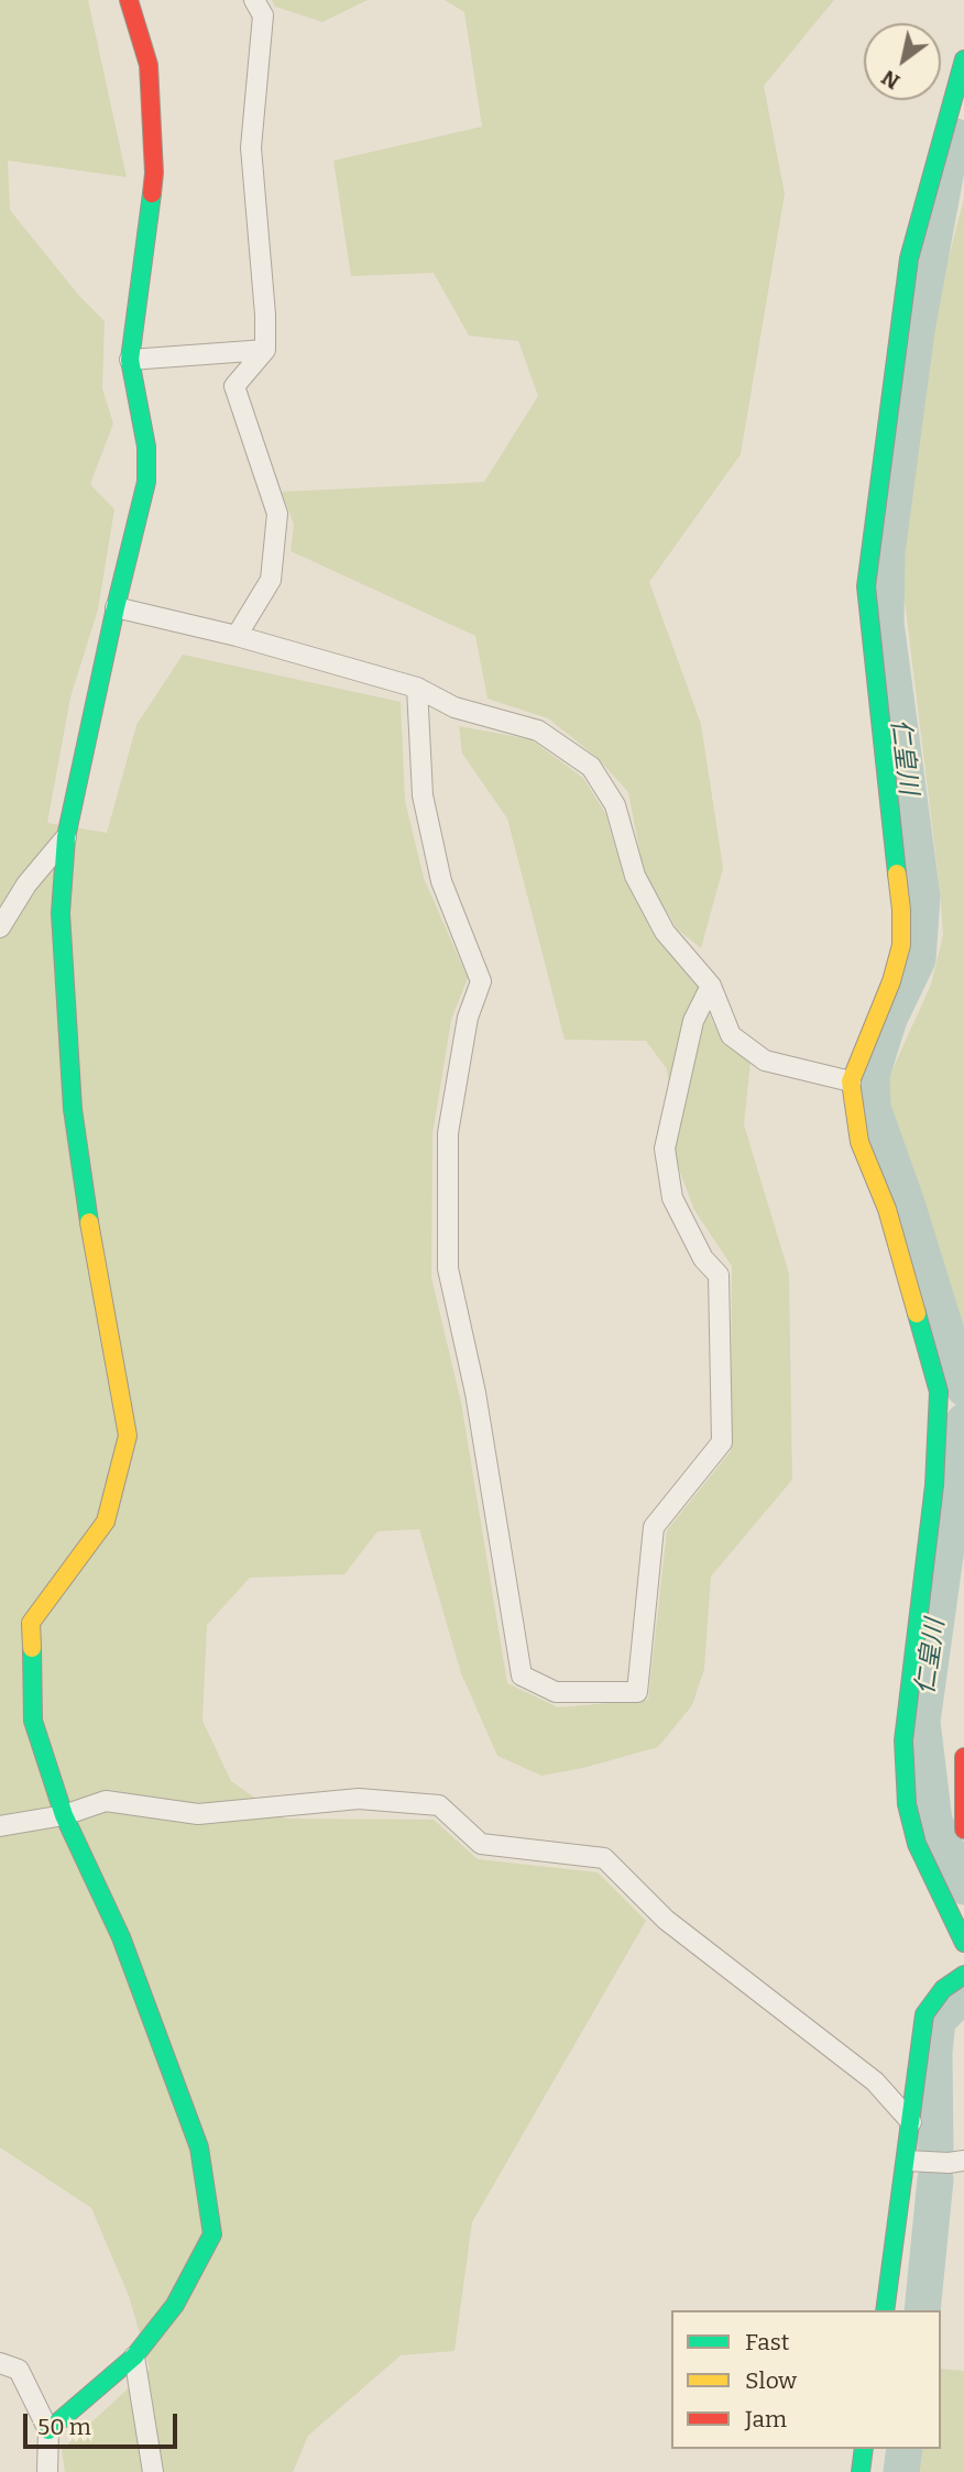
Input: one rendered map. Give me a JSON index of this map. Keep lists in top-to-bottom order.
{
  "water": ["仁皇川"],
  "legend": ["Fast", "Slow", "Jam"],
  "scale_bar": "50 m",
  "north": "bottom left"
}
